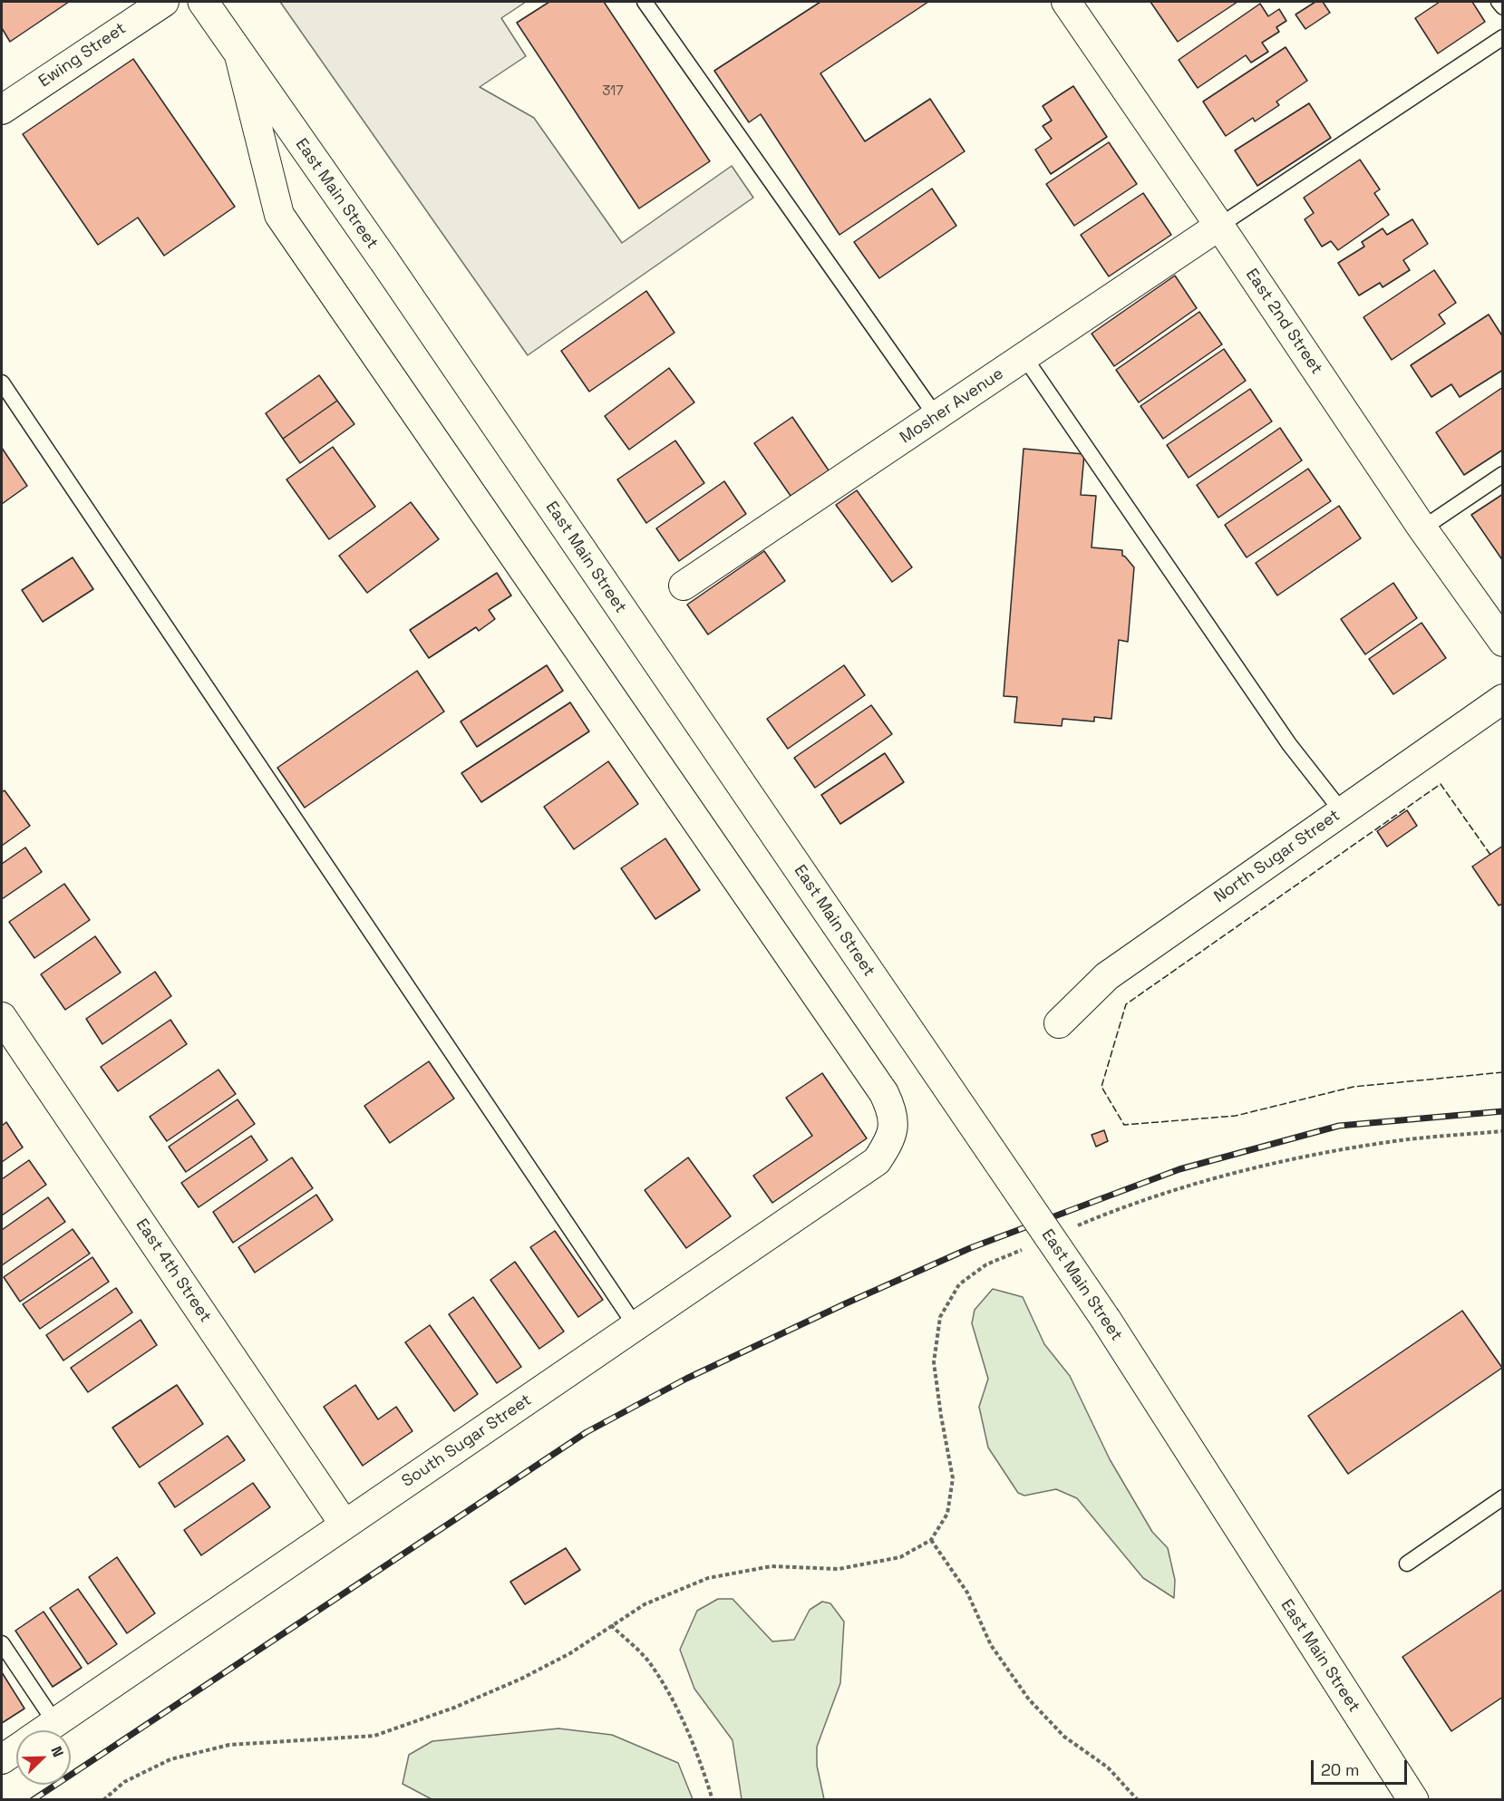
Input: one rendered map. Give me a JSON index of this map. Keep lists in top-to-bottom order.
{
  "streets": {
    "main road": ["East Main Street"],
    "street": [
      "Ewing Street",
      "East 2nd Street",
      "Mosher Avenue",
      "North Sugar Street",
      "East 4th Street",
      "South Sugar Street"
    ]
  },
  "crossings": [
    ["East Main Street", "South Sugar Street"],
    ["East 2nd Street", "Mosher Avenue"],
    ["East 4th Street", "South Sugar Street"]
  ],
  "house_numbers": ["317"],
  "scale_bar": "20 m",
  "north": "top right"
}
